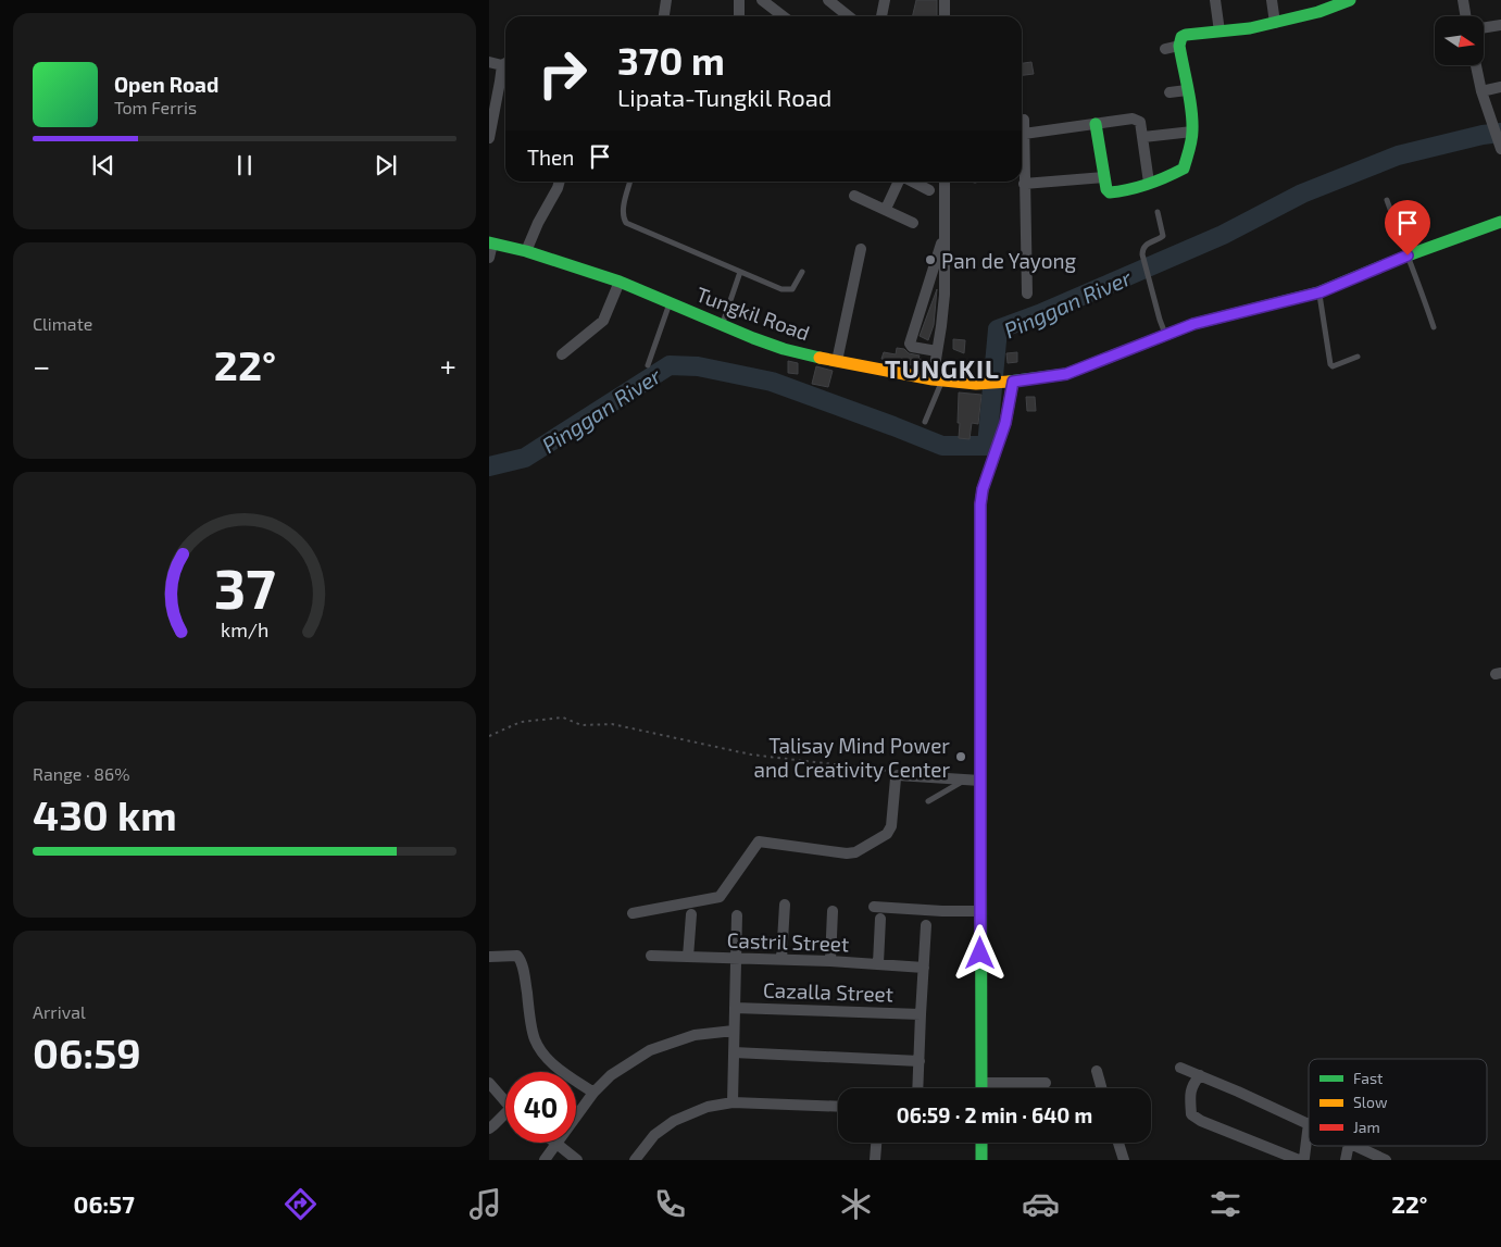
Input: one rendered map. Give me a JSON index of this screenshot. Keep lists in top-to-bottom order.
{
  "streets": {
    "street": ["Tungkil Road", "Castril Street", "Cazalla Street"]
  },
  "districts": ["TUNGKIL"],
  "water": ["Pinggan River"],
  "places": ["Pan de Yayong", "Talisay Mind Power and Creativity Center"],
  "legend": ["Fast", "Slow", "Jam"],
  "north": "right",
  "page": {
    "turn": ["370 m", "Lipata-Tungkil Road"],
    "song": ["Open Road", "Tom Ferris"],
    "then": "Then",
    "tile": [
      "Climate",
      ["Range · 86%", "430 km"],
      ["Arrival", "06:59"]
    ],
    "heat": ["−", "22°", "+"],
    "limit": "40",
    "trip": "06:59 · 2 min · 640 m",
    "tabs": ["06:57", "22°"],
    "gauge": ["37", "km/h"]
  }
}
